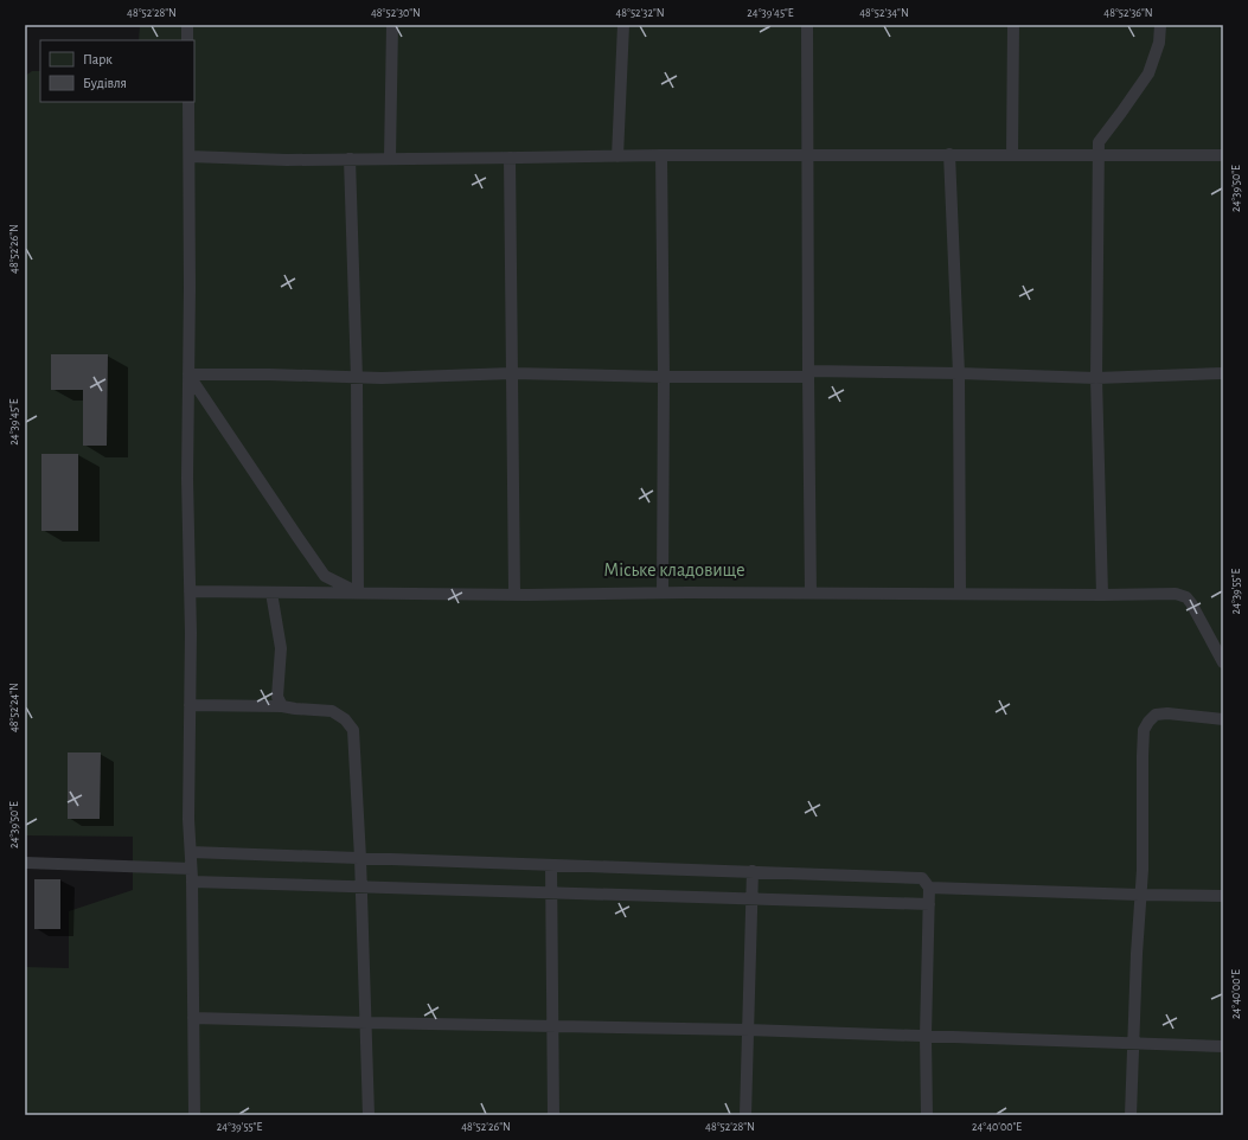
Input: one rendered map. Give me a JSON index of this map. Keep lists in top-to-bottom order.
{
  "parks": ["Міське кладовище"],
  "legend": ["Парк", "Будівля"],
  "coordinates": [
    "48°52'28\"N",
    "48°52'30\"N",
    "48°52'32\"N",
    "24°39'45\"E",
    "48°52'34\"N",
    "48°52'36\"N",
    "24°39'50\"E",
    "48°52'26\"N",
    "24°39'55\"E",
    "48°52'24\"N",
    "24°40'00\"E"
  ]
}
